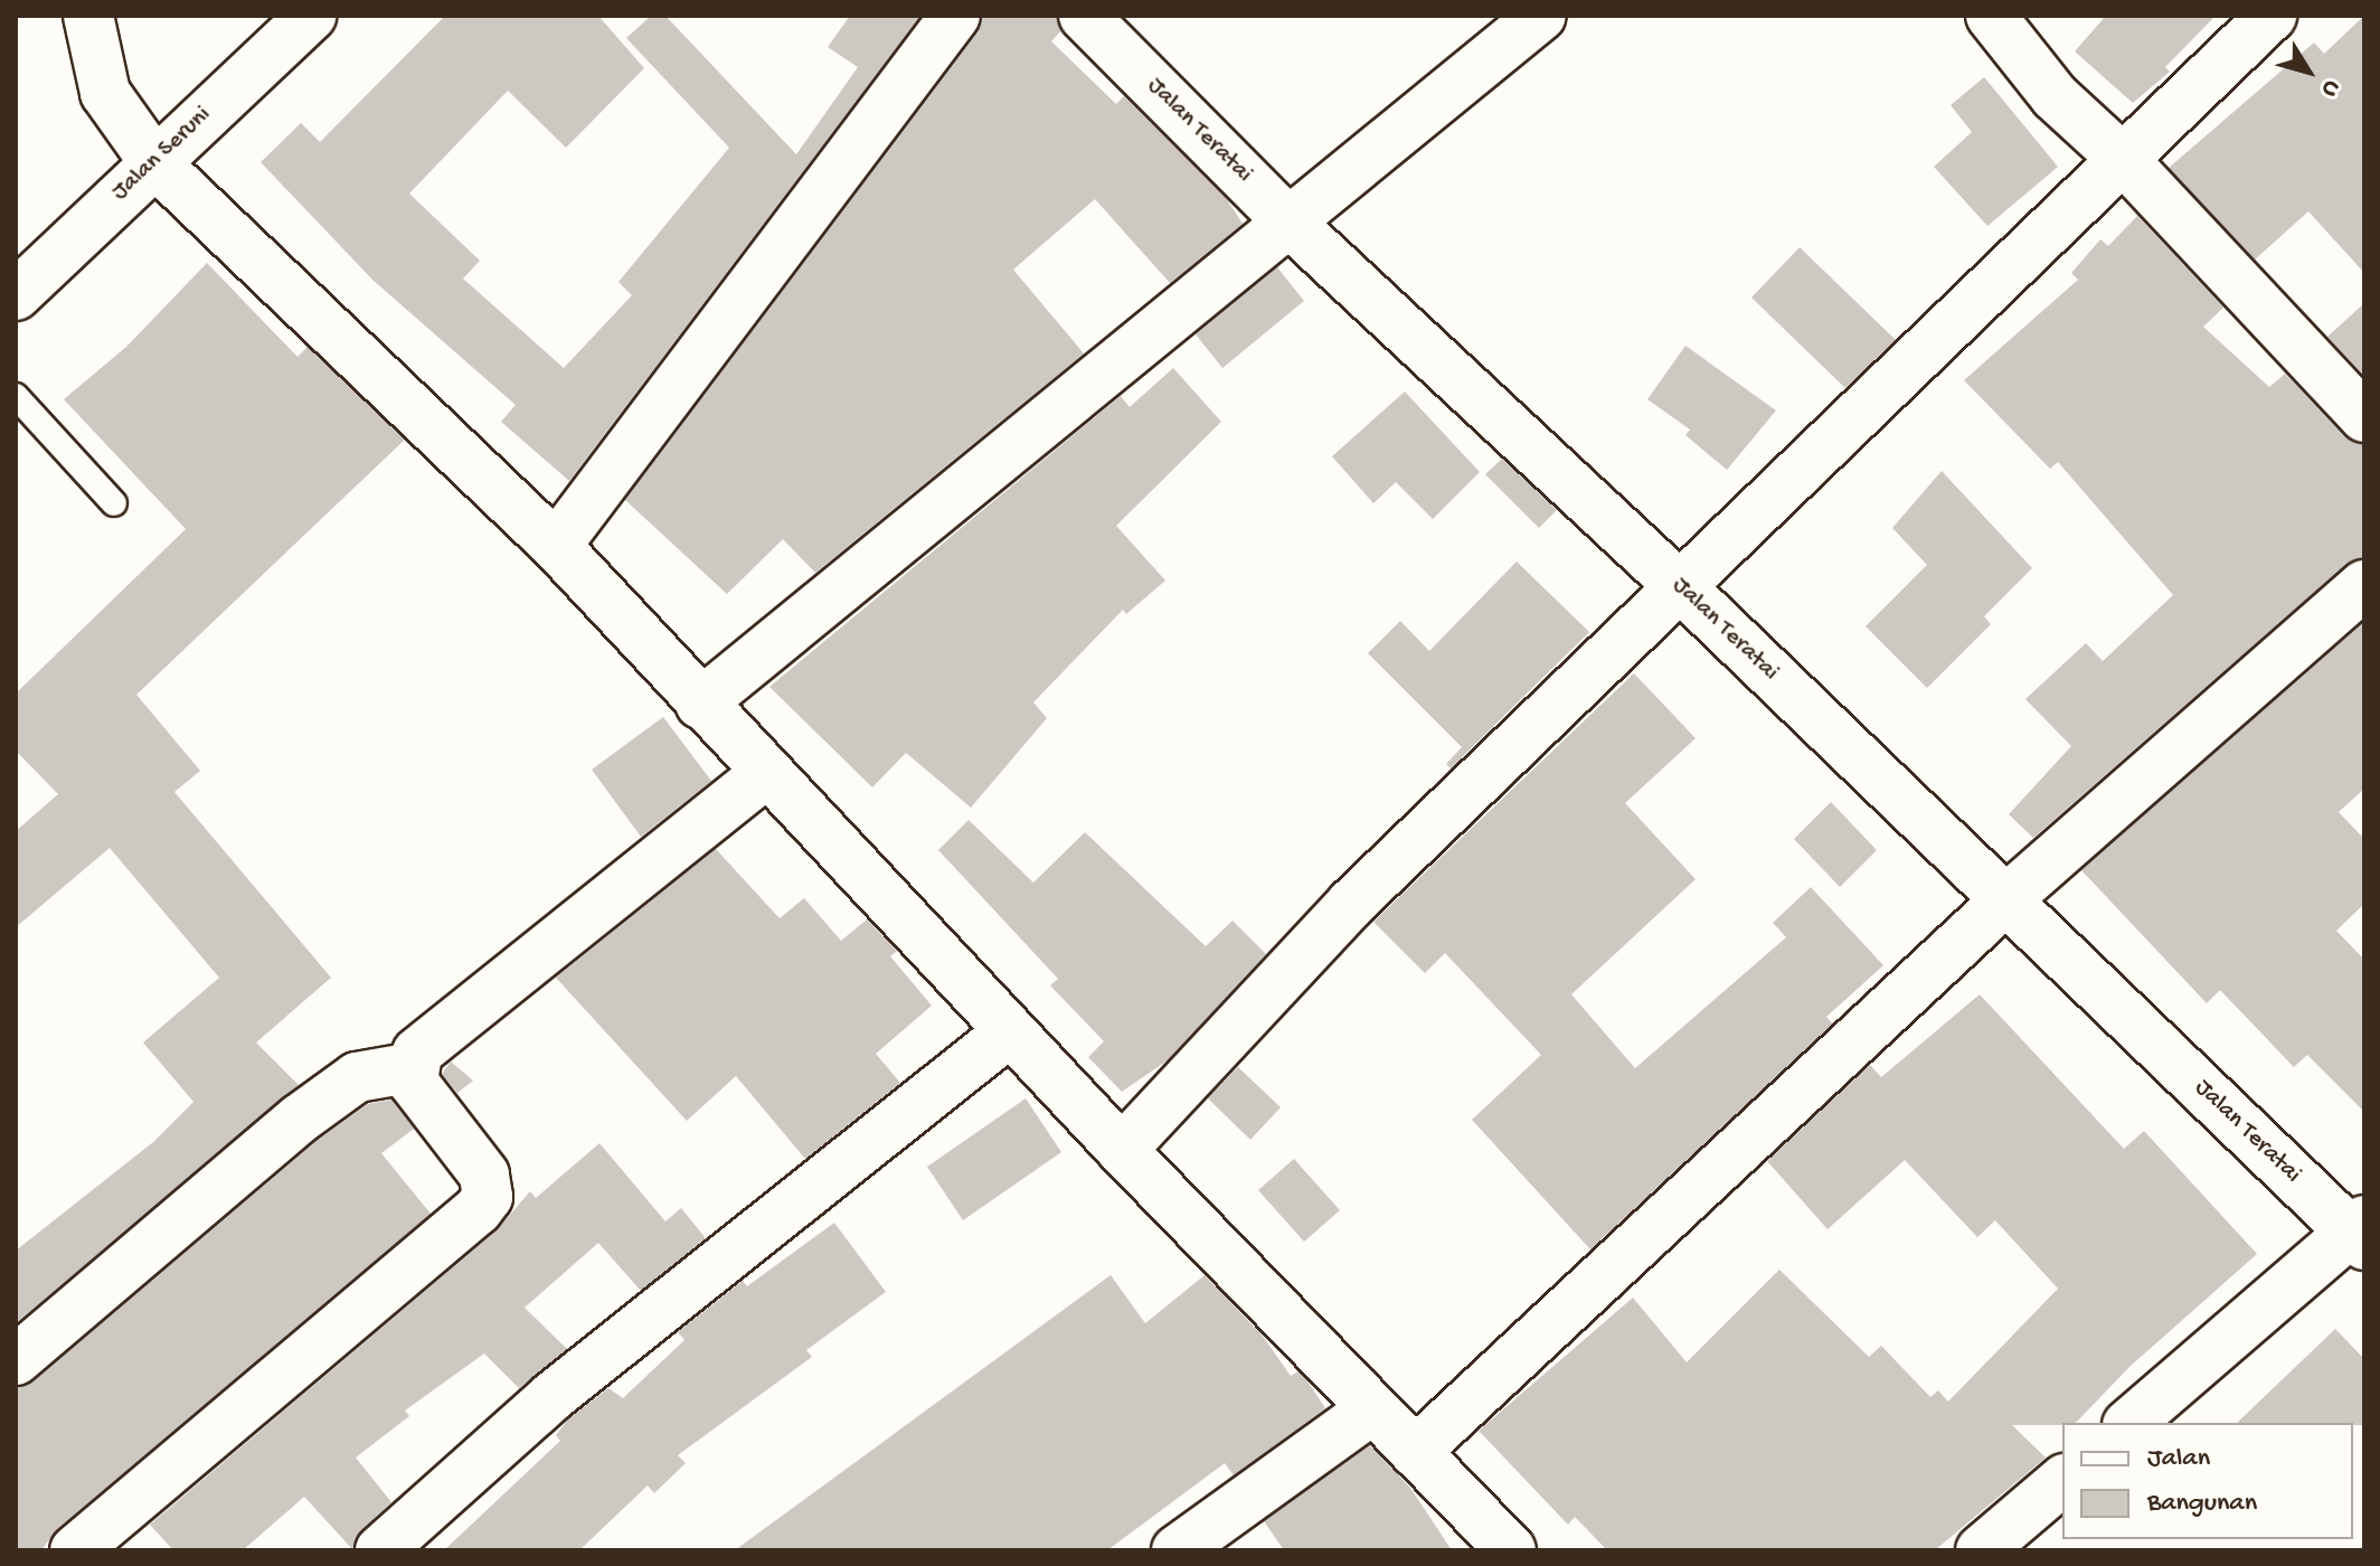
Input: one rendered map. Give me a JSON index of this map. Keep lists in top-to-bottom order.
{
  "streets": {
    "street": ["Jalan Teratai", "Jalan Seruni"]
  },
  "legend": ["Jalan", "Bangunan"],
  "north": "bottom right"
}
